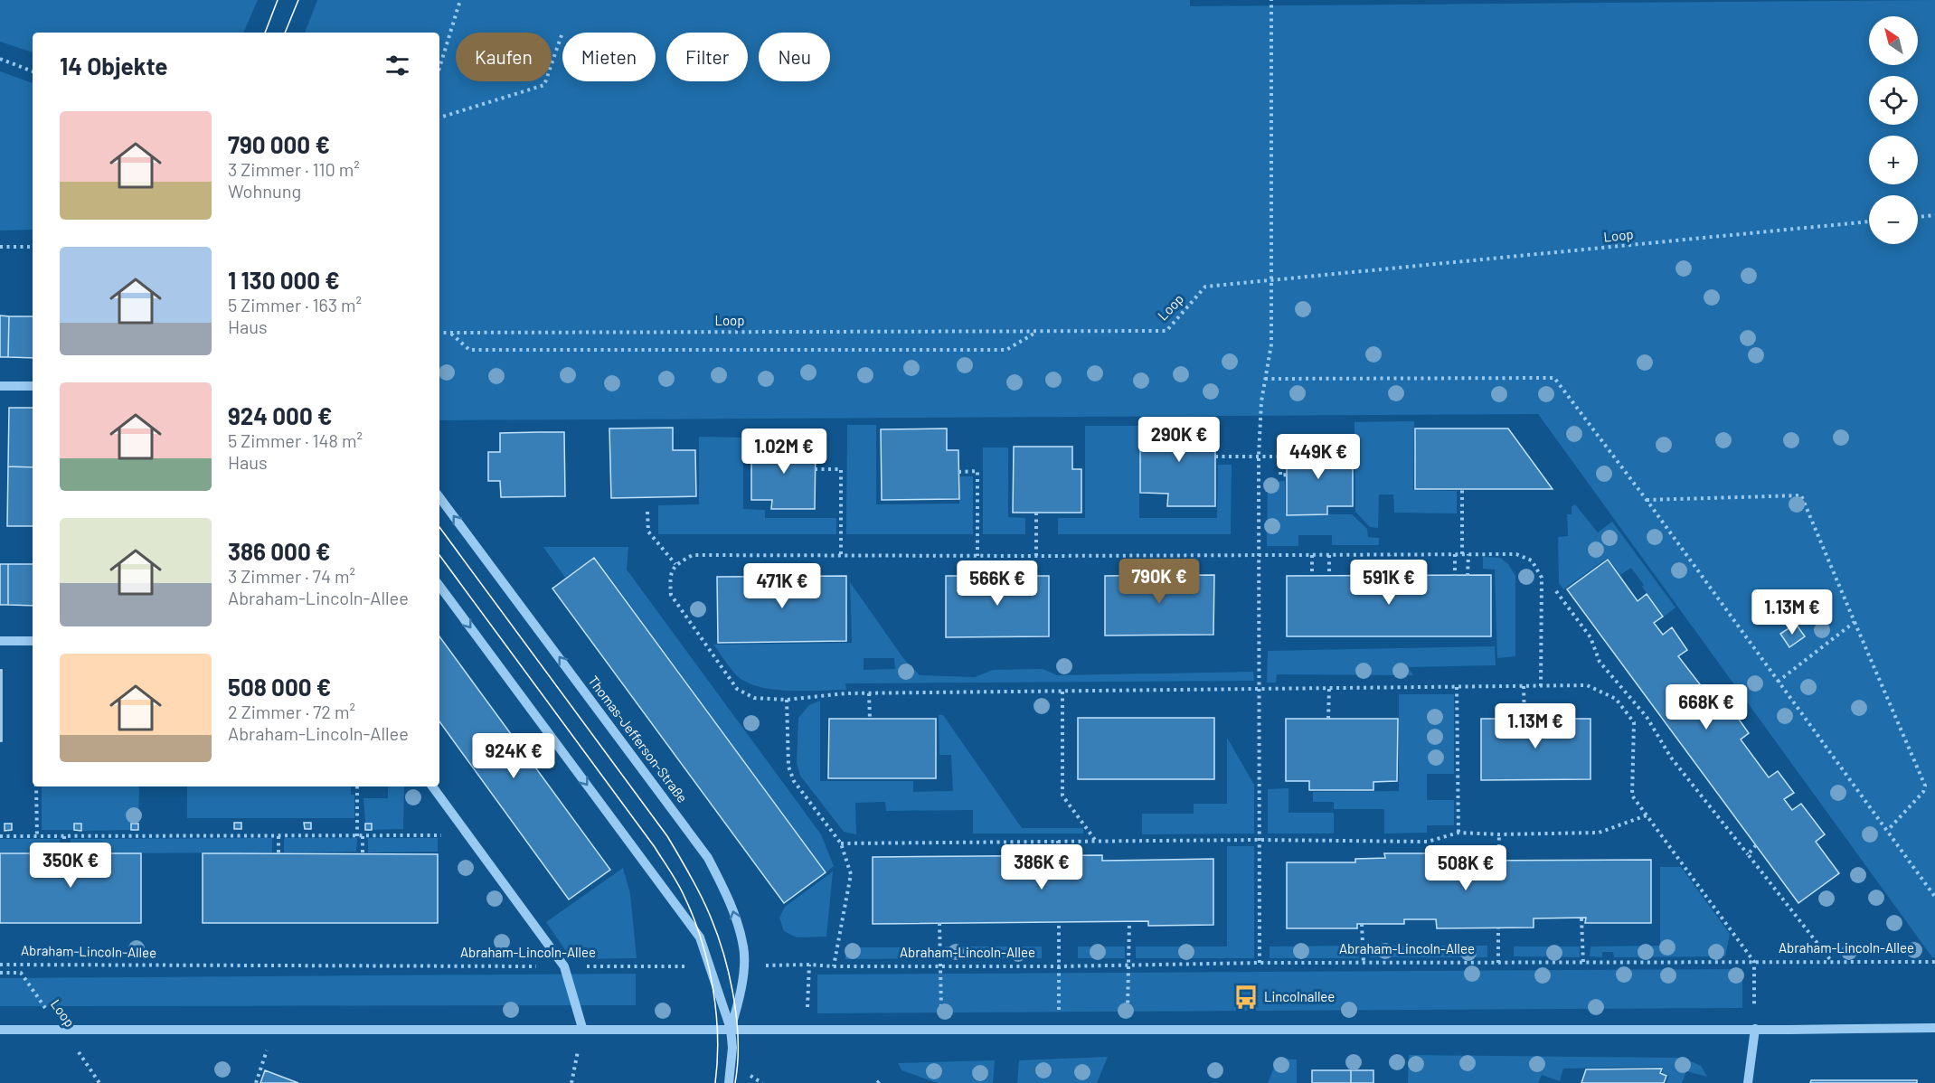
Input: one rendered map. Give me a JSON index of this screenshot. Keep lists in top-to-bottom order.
{
  "streets": {
    "street": ["Thomas-Jefferson-Straße"],
    "path": ["Loop", "Abraham-Lincoln-Allee"]
  },
  "crossings": [
    ["Thomas-Jefferson-Straße", "Abraham-Lincoln-Allee"]
  ],
  "places": {
    "bus stop": ["Lincolnallee"]
  },
  "north": "top left",
  "page": {
    "map_buttons": ["+", "−"],
    "chip": [
      "Kaufen",
      "Mieten",
      "Filter",
      "Neu"
    ],
    "heading": "14 Objekte",
    "list": [
      {
        "name": "790 000 €",
        "note": "3 Zimmer · 110 m² · Wohnung"
      },
      {
        "name": "1 130 000 €",
        "note": "5 Zimmer · 163 m² · Haus"
      },
      {
        "name": "924 000 €",
        "note": "5 Zimmer · 148 m² · Haus"
      },
      {
        "name": "386 000 €",
        "note": "3 Zimmer · 74 m² · Abraham-Lincoln-Allee"
      },
      {
        "name": "508 000 €",
        "note": "2 Zimmer · 72 m² · Abraham-Lincoln-Allee"
      }
    ],
    "price": [
      "290K €",
      "1.02M €",
      "449K €",
      "790K €",
      "591K €",
      "566K €",
      "471K €",
      "1.13M €",
      "668K €",
      "1.13M €",
      "924K €",
      "350K €",
      "386K €",
      "508K €"
    ]
  }
}
